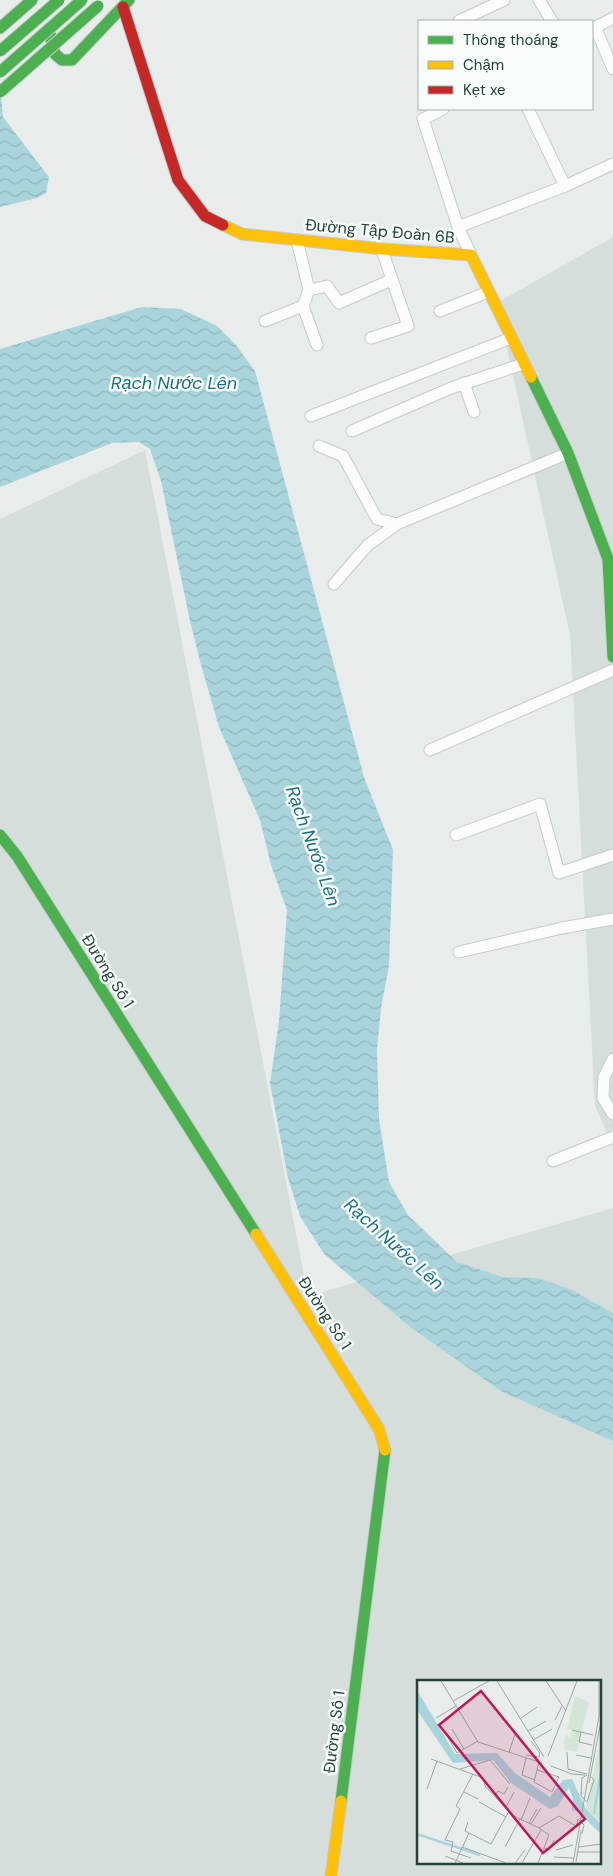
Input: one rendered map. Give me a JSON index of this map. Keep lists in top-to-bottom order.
{
  "streets": {
    "main road": ["Đường Tập Đoàn 6B", "Đường Số 1"]
  },
  "water": ["Rạch Nước Lên"],
  "legend": ["Thông thoáng", "Chậm", "Kẹt xe"]
}
